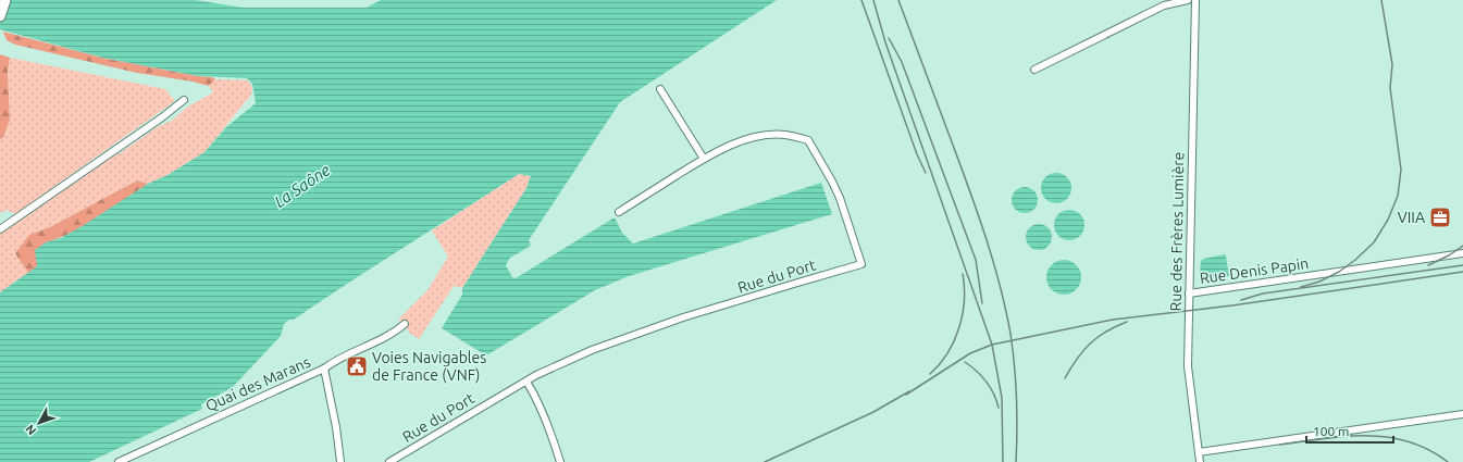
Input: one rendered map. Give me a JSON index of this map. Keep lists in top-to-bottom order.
{
  "streets": {
    "street": [
      "Rue des Frères Lumière",
      "Rue Denis Papin",
      "Rue du Port",
      "Quai des Marans"
    ]
  },
  "crossings": [
    ["Rue des Frères Lumière", "Rue Denis Papin"]
  ],
  "water": ["La Saône"],
  "places": {
    "office": ["VIIA"],
    "public building": ["Voies Navigables de France (VNF)"]
  },
  "scale_bar": "100 m",
  "north": "bottom left"
}
